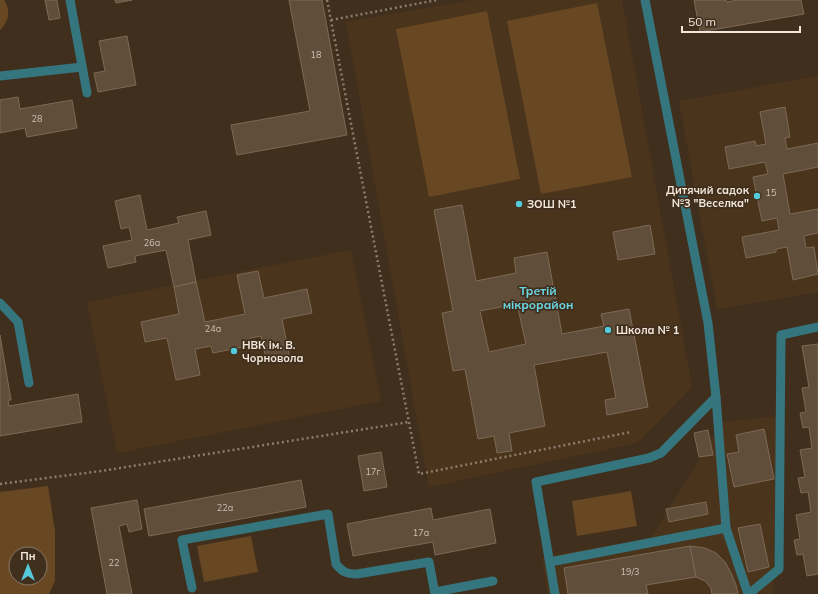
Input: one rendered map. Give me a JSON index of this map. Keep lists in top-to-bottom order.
{
  "districts": ["Третій мікрорайон"],
  "places": [
    "Дитячий садок №3 \"Веселка\"",
    "ЗОШ №1",
    "Школа № 1",
    "НВК ім. В. Чорновола"
  ],
  "house_numbers": [
    "18",
    "28",
    "15",
    "26а",
    "24а",
    "17г",
    "22а",
    "17а",
    "22",
    "19/3"
  ],
  "scale_bar": "50 m",
  "north": "top"
}
